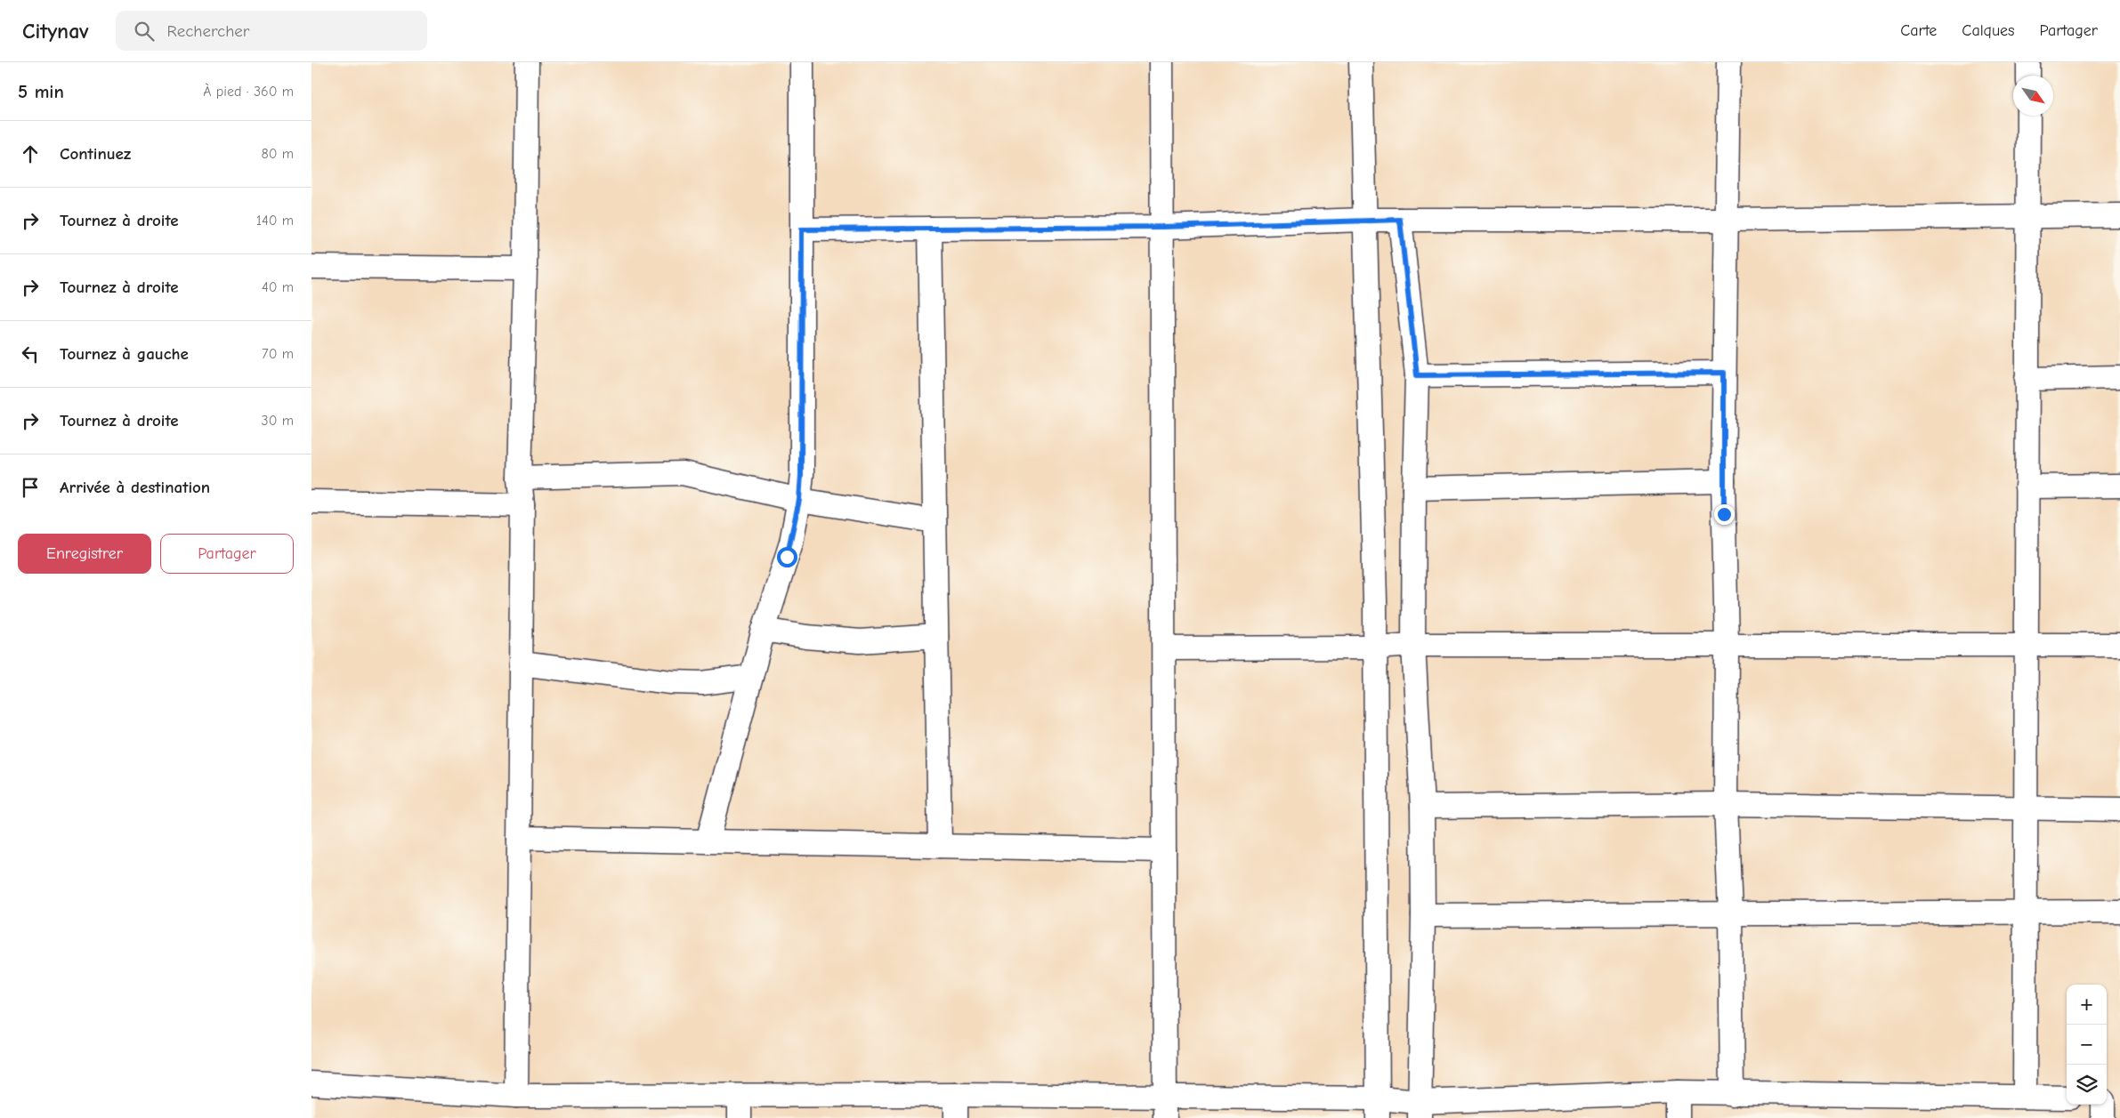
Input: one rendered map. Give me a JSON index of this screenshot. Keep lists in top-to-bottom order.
{
  "north": "bottom right",
  "page": {
    "header": "Citynav",
    "search": "Rechercher",
    "nav": ["Carte", "Calques", "Partager"],
    "heading": ["5 min", "À pied · 360 m"],
    "list": [
      ["Continuez", "80 m"],
      ["Tournez à droite", "140 m"],
      ["Tournez à droite", "40 m"],
      ["Tournez à gauche", "70 m"],
      ["Tournez à droite", "30 m"],
      "Arrivée à destination"
    ],
    "buttons": ["Enregistrer", "Partager"],
    "map_buttons": ["+", "−"]
  }
}
